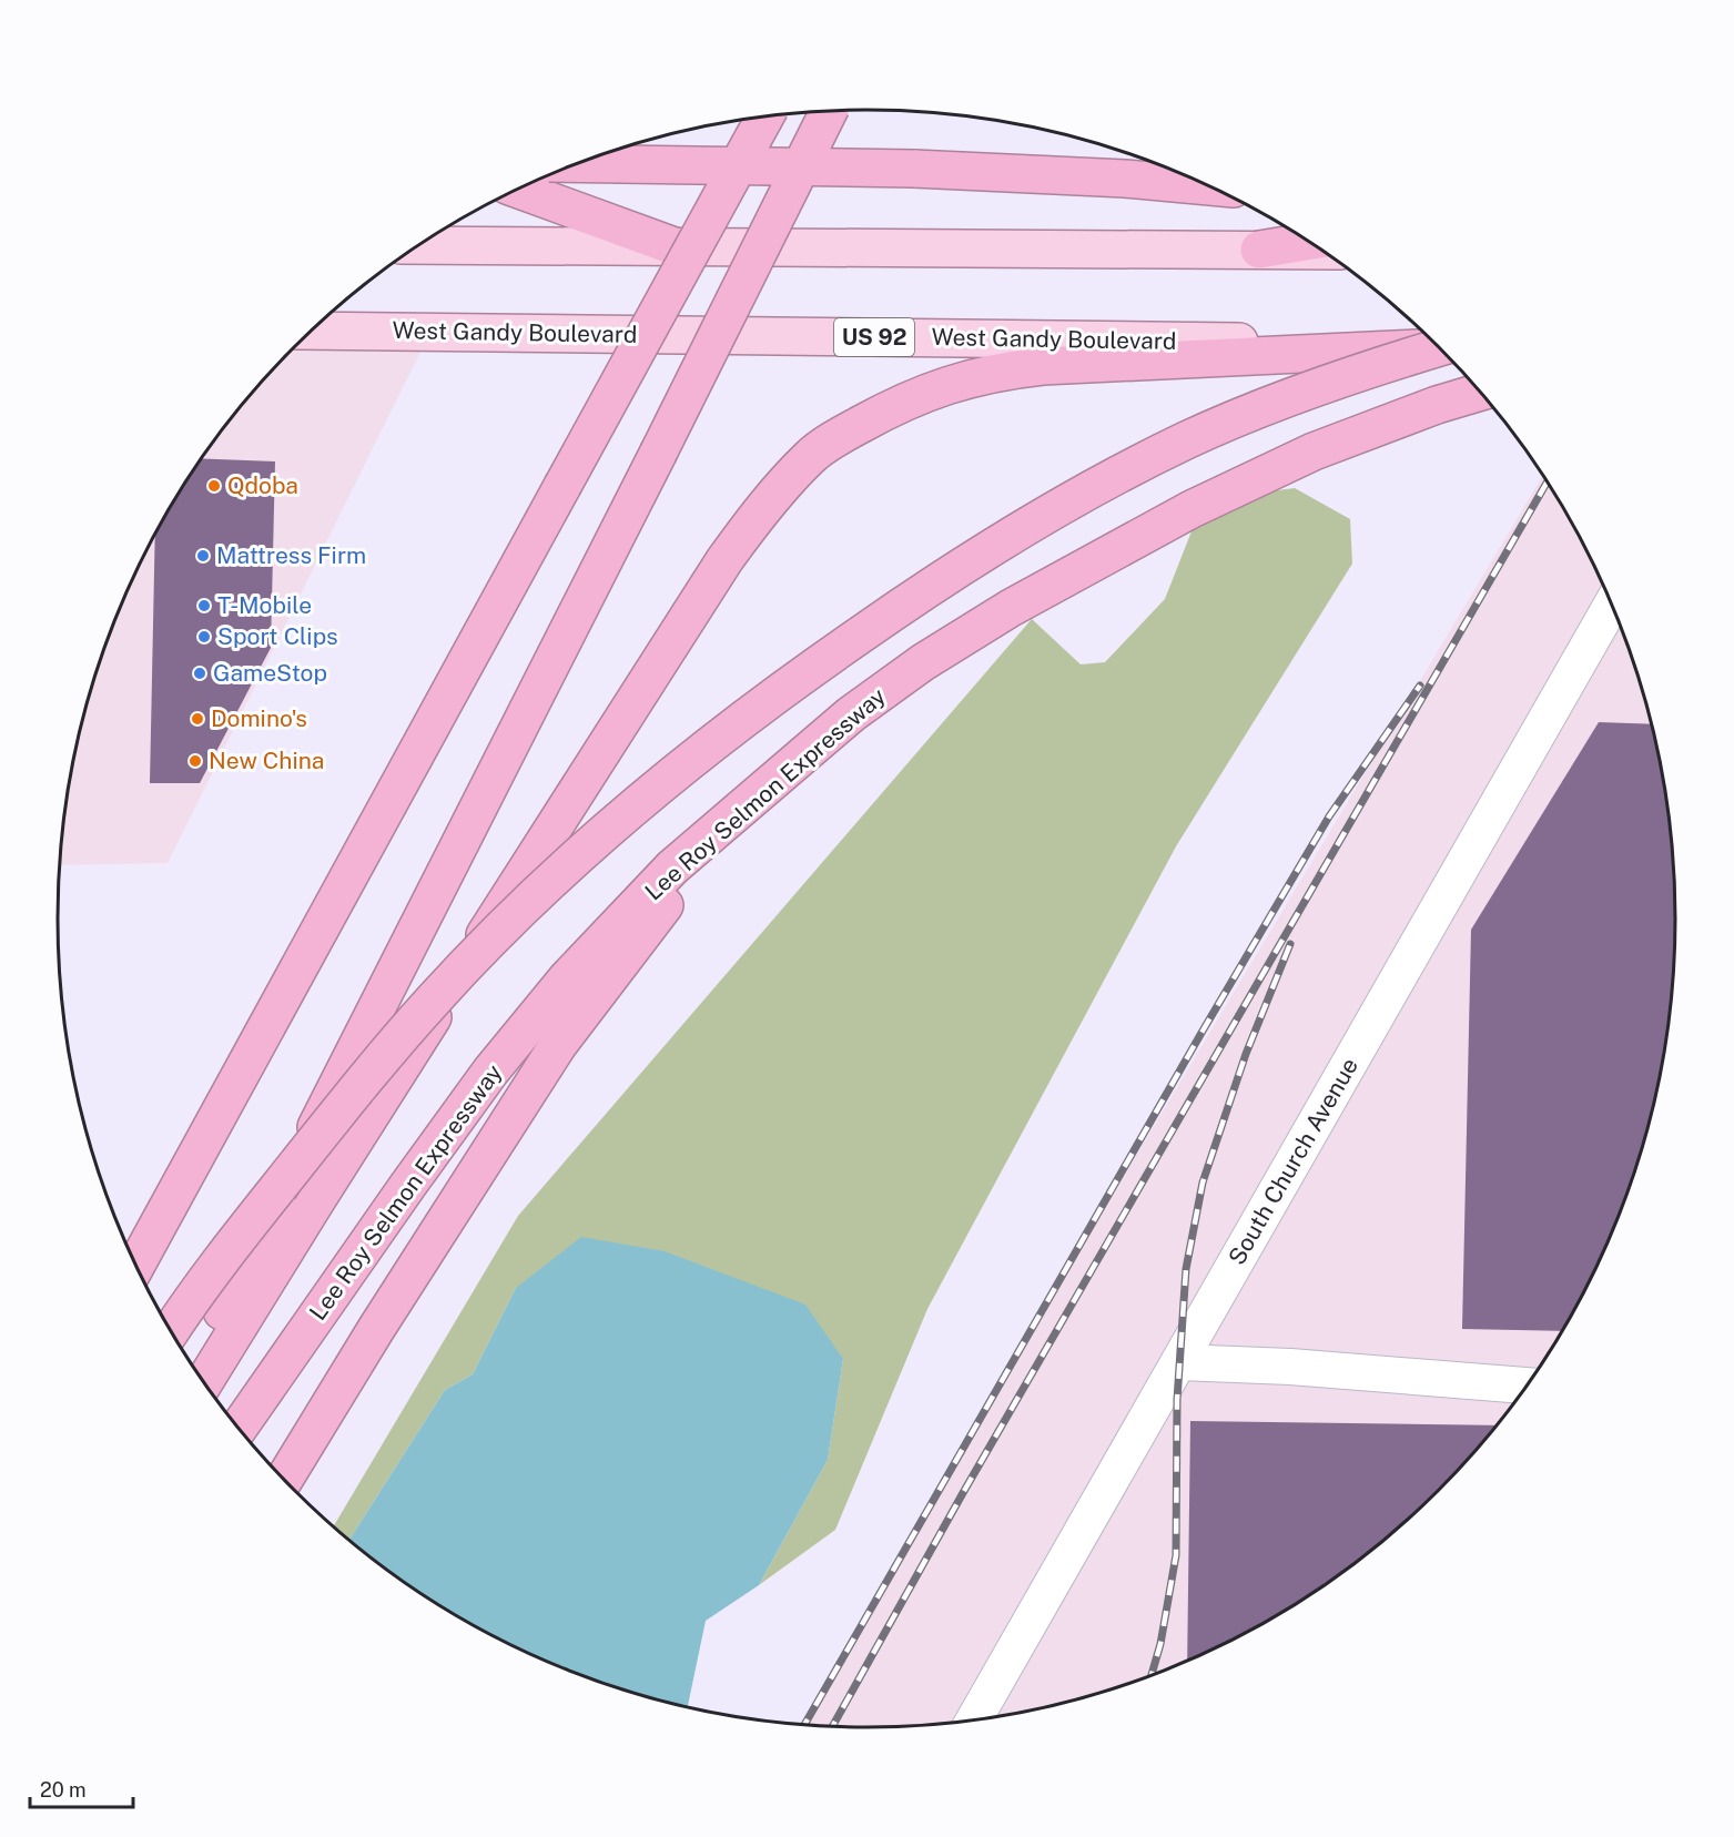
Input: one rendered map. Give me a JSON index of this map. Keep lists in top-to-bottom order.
{
  "streets": {
    "highway": ["Lee Roy Selmon Expressway"],
    "main road": ["West Gandy Boulevard", "US 92"],
    "street": ["South Church Avenue"]
  },
  "places": [
    "Qdoba",
    "Mattress Firm",
    "T-Mobile",
    "Sport Clips",
    "GameStop",
    "Domino's",
    "New China"
  ],
  "scale_bar": "20 m"
}
